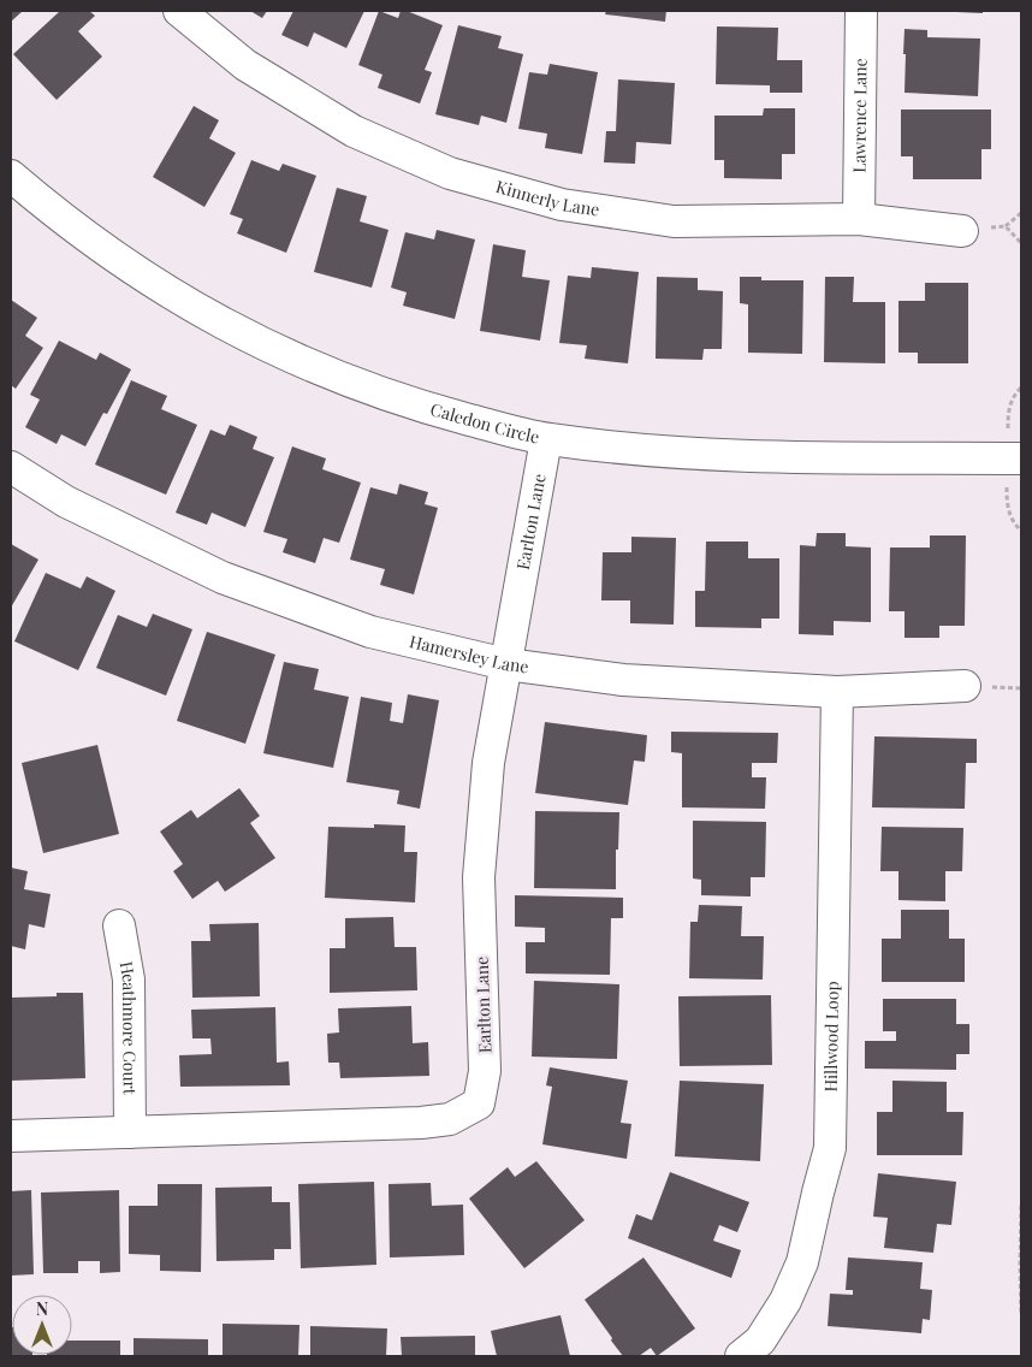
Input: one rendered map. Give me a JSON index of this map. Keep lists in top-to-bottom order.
{
  "streets": {
    "street": [
      "Lawrence Lane",
      "Kinnerly Lane",
      "Caledon Circle",
      "Earlton Lane",
      "Hamersley Lane",
      "Heathmore Court",
      "Hillwood Loop"
    ]
  },
  "crossings": [
    ["Lawrence Lane", "Kinnerly Lane"],
    ["Caledon Circle", "Earlton Lane"],
    ["Earlton Lane", "Hamersley Lane"],
    ["Earlton Lane", "Heathmore Court"],
    ["Hamersley Lane", "Hillwood Loop"]
  ],
  "north": "top"
}
